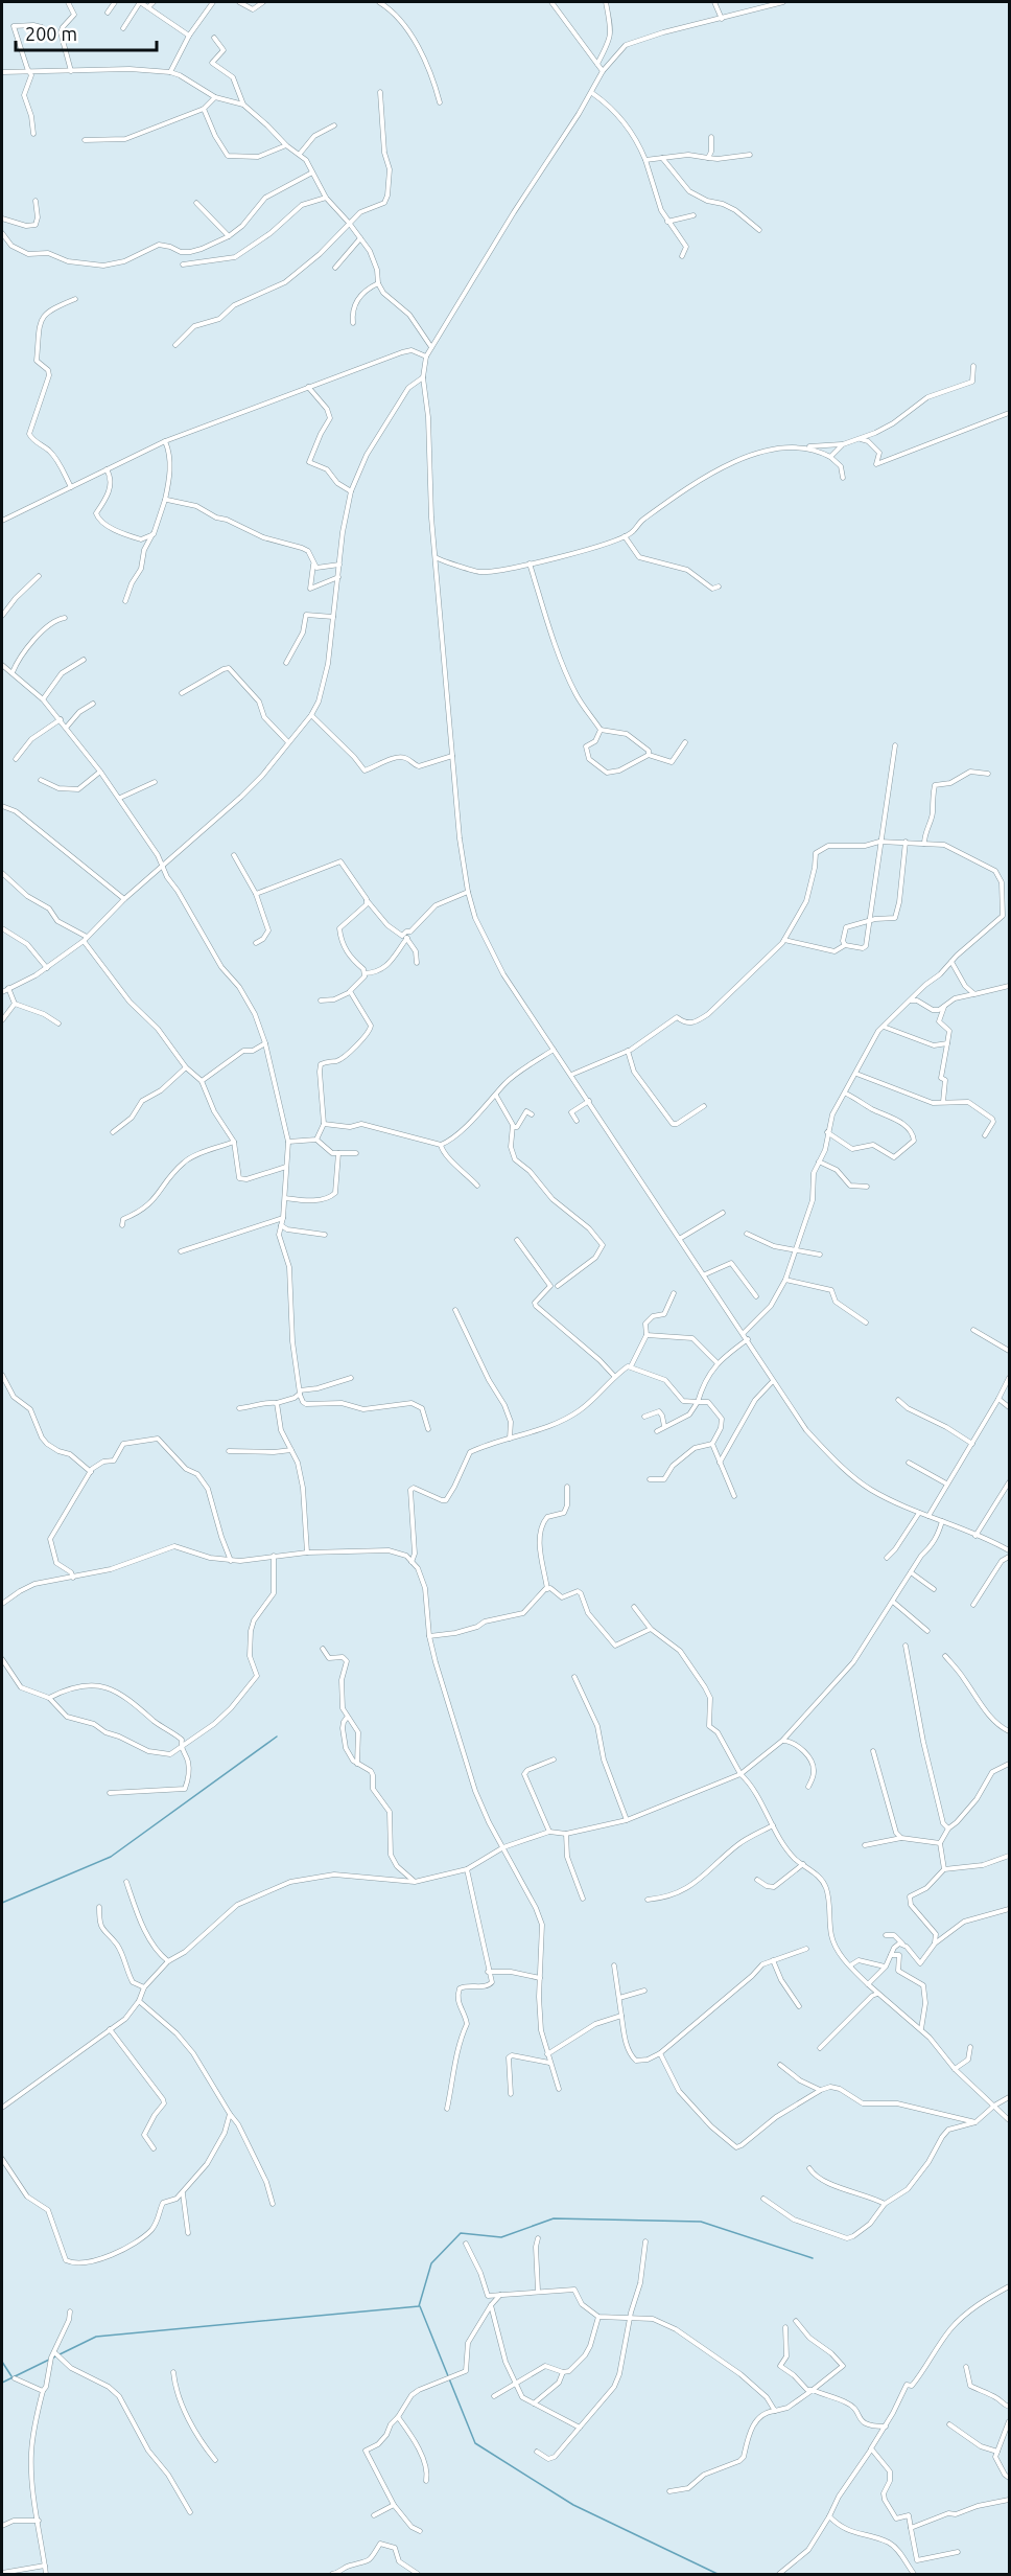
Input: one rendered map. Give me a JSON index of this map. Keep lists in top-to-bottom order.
{
  "scale_bar": "200 m"
}
